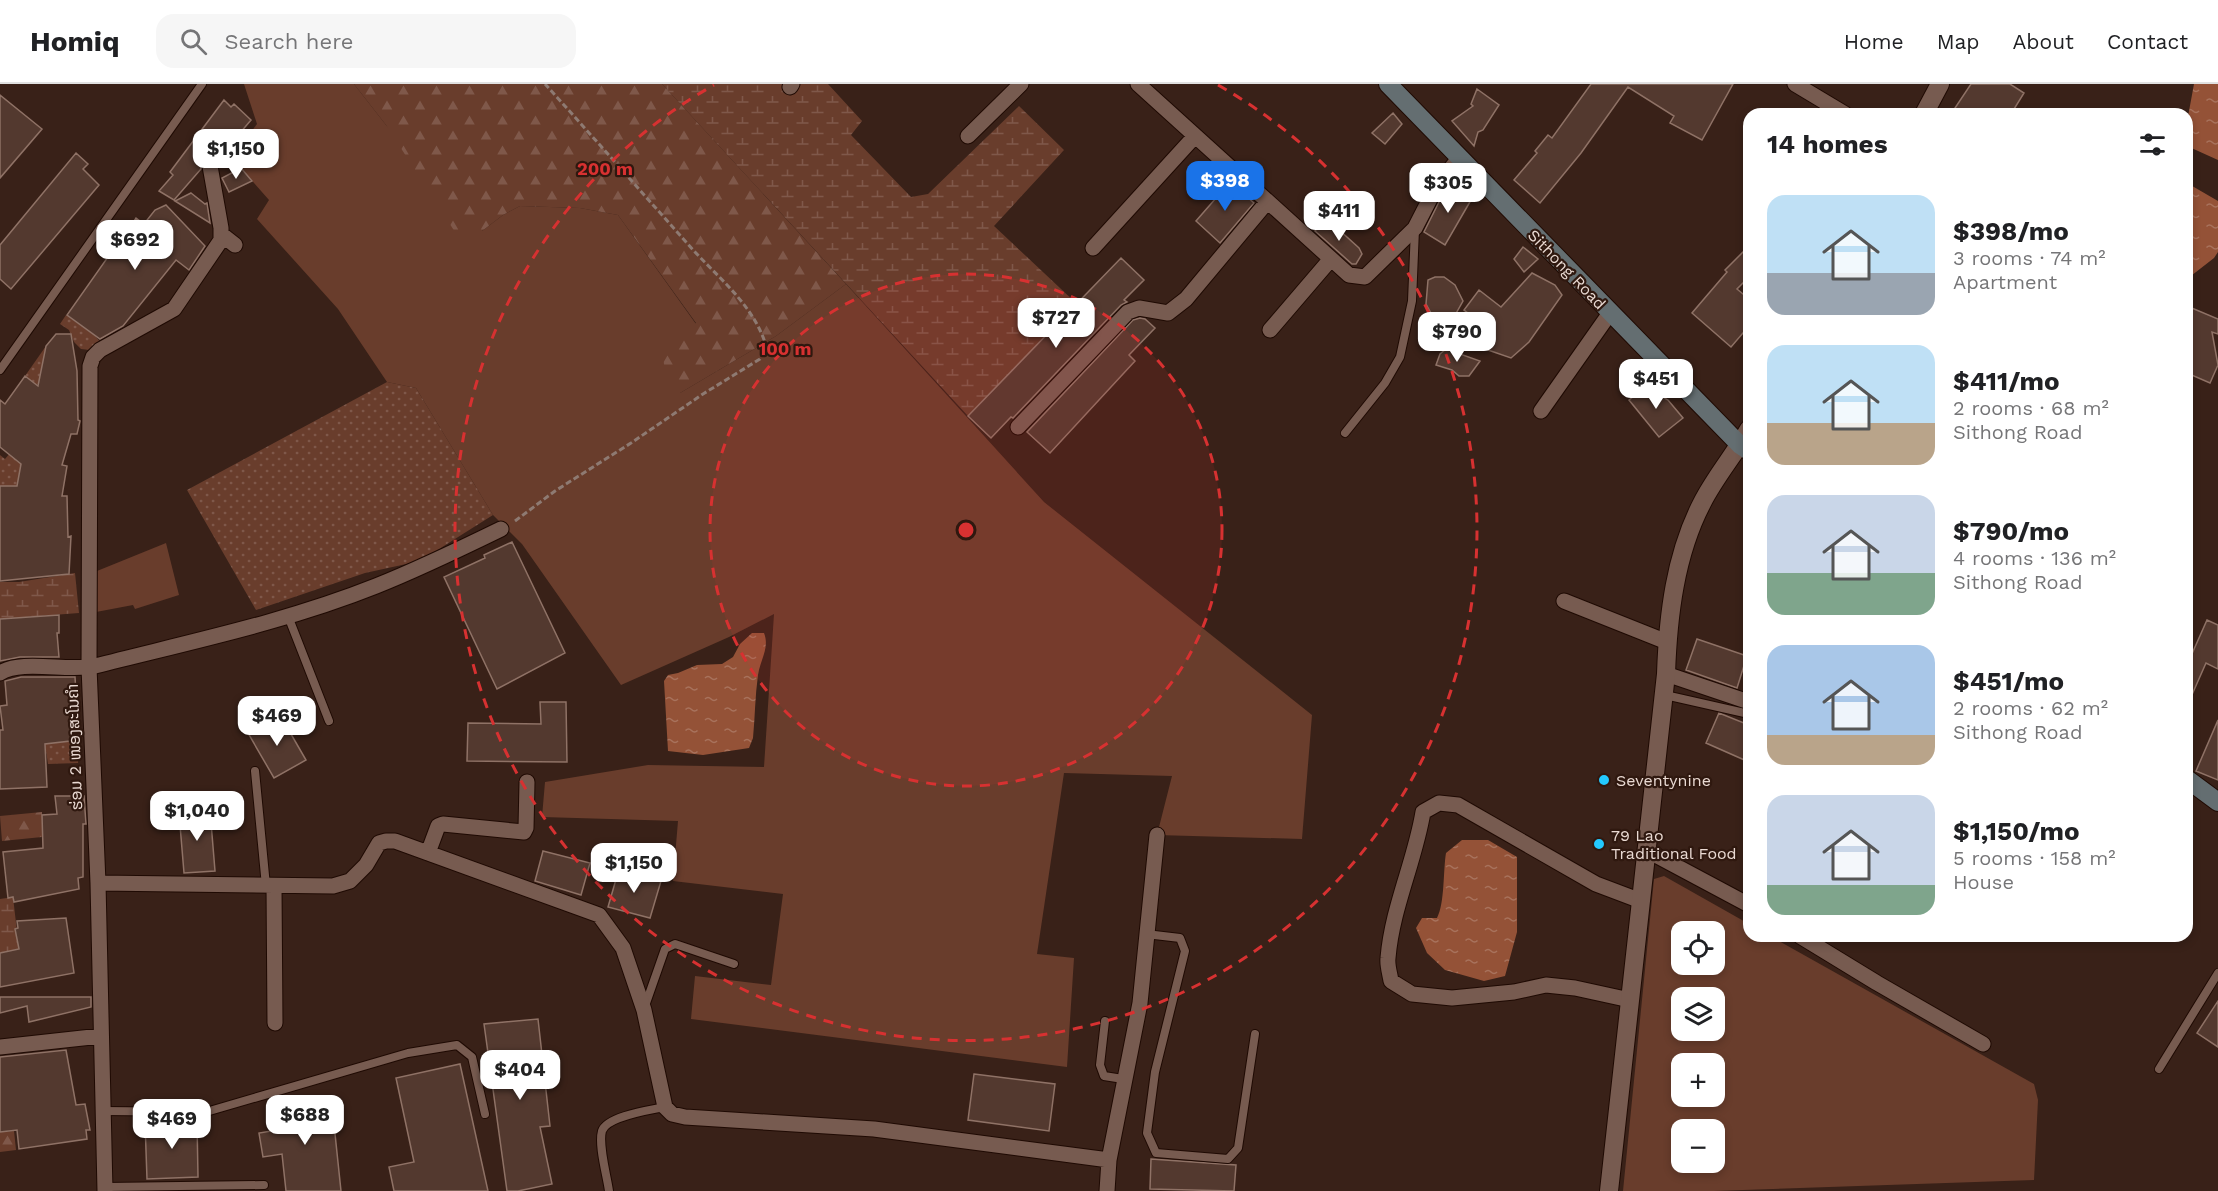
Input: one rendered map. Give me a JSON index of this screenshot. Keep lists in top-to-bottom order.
{
  "streets": {
    "main road": ["Sithong Road"],
    "street": ["ຮ່ອມ 2 ໜອງສະໂນຄໍາ"]
  },
  "places": ["Seventynine", "79 Lao Traditional Food"],
  "page": {
    "header": "Homiq",
    "search": "Search here",
    "nav": [
      "Home",
      "Map",
      "About",
      "Contact"
    ],
    "heading": "14 homes",
    "price": [
      "$1,150",
      "$398",
      "$305",
      "$411",
      "$692",
      "$727",
      "$790",
      "$451",
      "$469",
      "$1,040",
      "$1,150",
      "$404",
      "$688",
      "$469"
    ],
    "list": [
      {
        "name": "$398/mo",
        "note": "3 rooms · 74 m² · Apartment"
      },
      {
        "name": "$411/mo",
        "note": "2 rooms · 68 m² · Sithong Road"
      },
      {
        "name": "$790/mo",
        "note": "4 rooms · 136 m² · Sithong Road"
      },
      {
        "name": "$451/mo",
        "note": "2 rooms · 62 m² · Sithong Road"
      },
      {
        "name": "$1,150/mo",
        "note": "5 rooms · 158 m² · House"
      }
    ],
    "map_buttons": ["+", "−"]
  },
  "rings": ["200 m", "100 m"]
}
